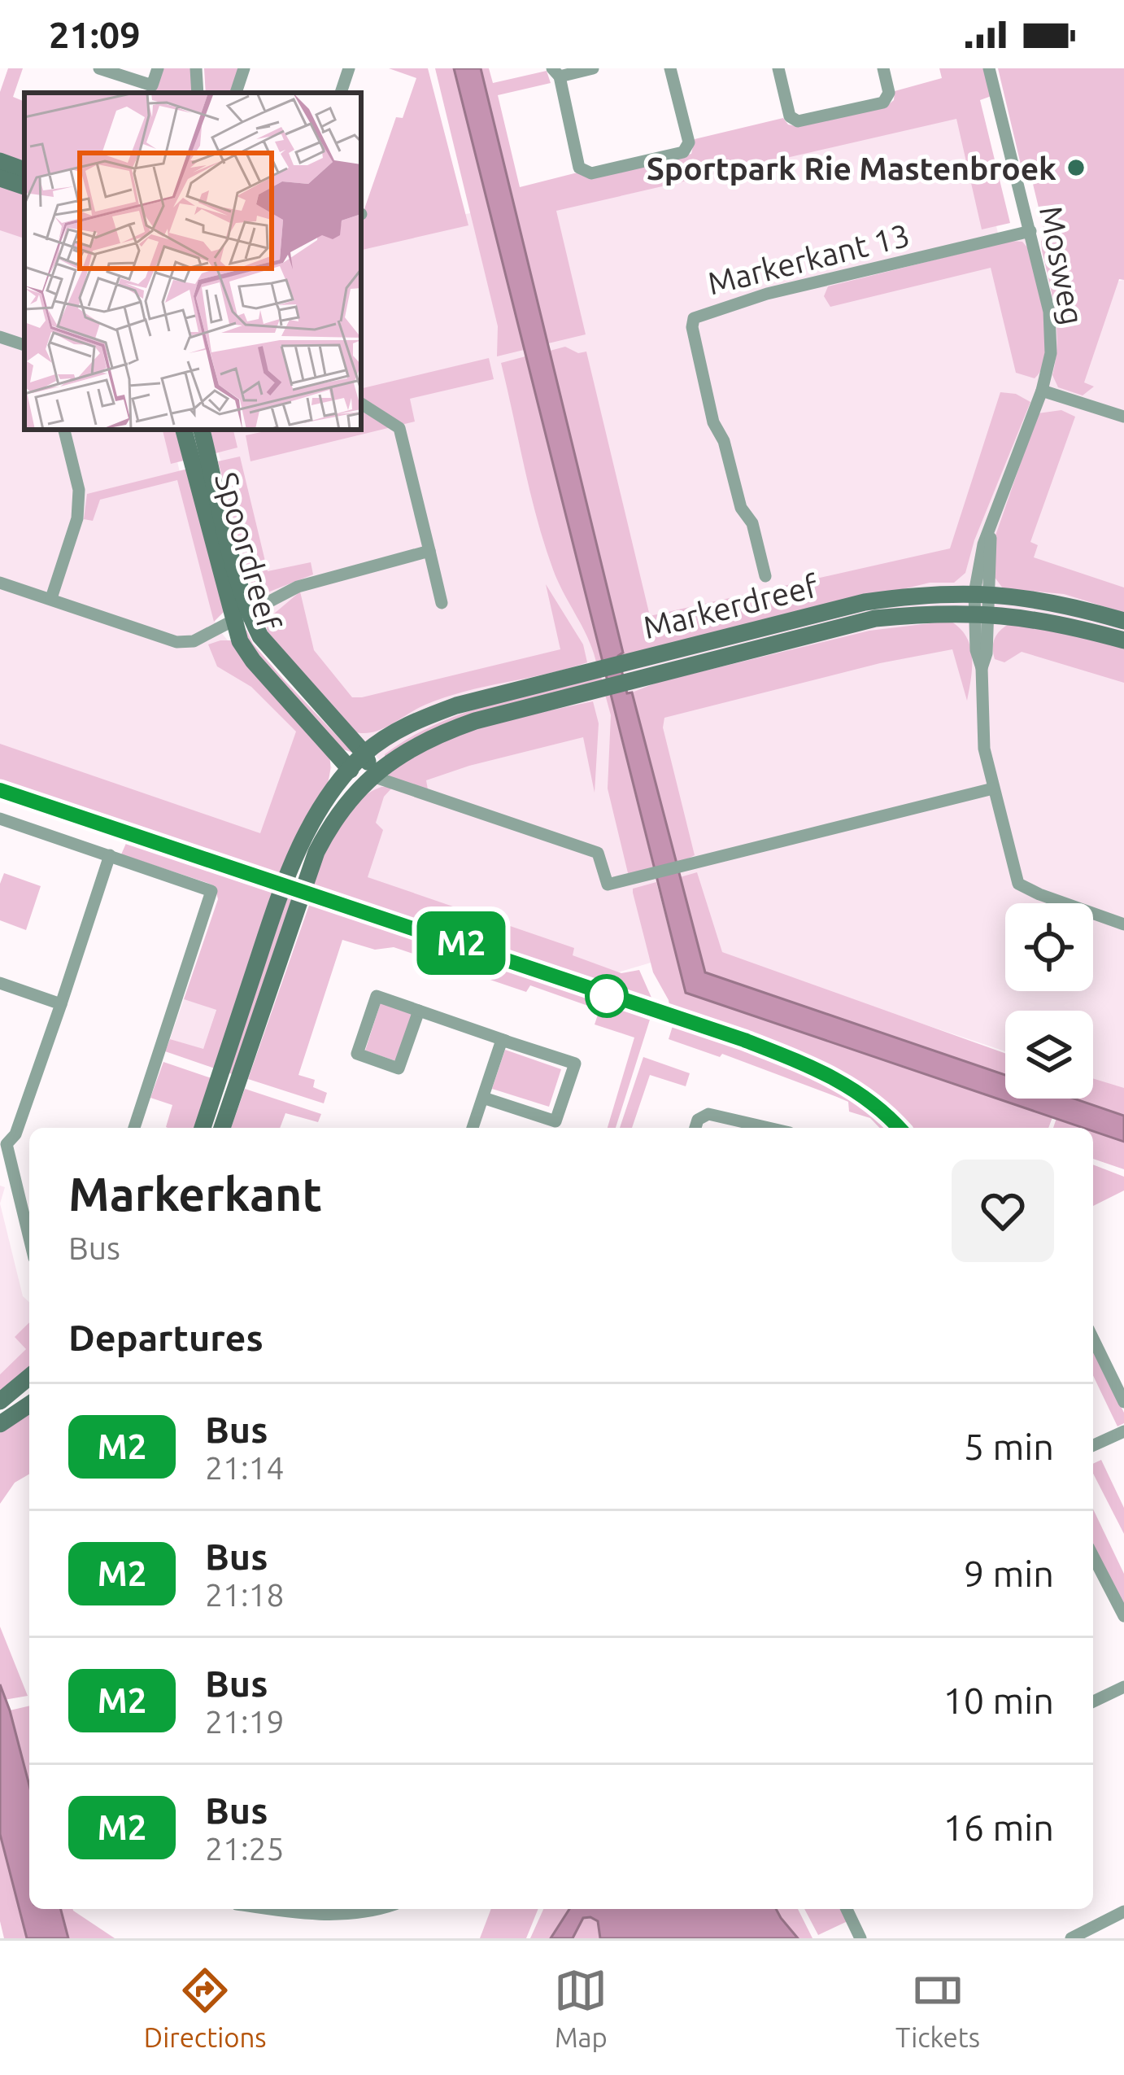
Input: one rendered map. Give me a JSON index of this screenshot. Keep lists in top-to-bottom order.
{
  "streets": {
    "main road": ["Spoordreef", "Markerdreef"],
    "street": ["Markerkant 13", "Mosweg"]
  },
  "crossings": [
    ["Markerkant 13", "Mosweg"],
    ["Mosweg", "Markerdreef"],
    ["Spoordreef", "Markerdreef"]
  ],
  "places": ["Sportpark Rie Mastenbroek"],
  "lines": ["bus line M2"],
  "page": {
    "status": "21:09",
    "on_map": "M2",
    "heading": [
      ["Markerkant", "Bus"],
      "Departures"
    ],
    "list": [
      {
        "mark": "M2",
        "name": "Bus",
        "note": "21:14",
        "value": "5 min"
      },
      {
        "mark": "M2",
        "name": "Bus",
        "note": "21:18",
        "value": "9 min"
      },
      {
        "mark": "M2",
        "name": "Bus",
        "note": "21:19",
        "value": "10 min"
      },
      {
        "mark": "M2",
        "name": "Bus",
        "note": "21:25",
        "value": "16 min"
      }
    ],
    "tabs": ["Directions", "Map", "Tickets"]
  }
}
